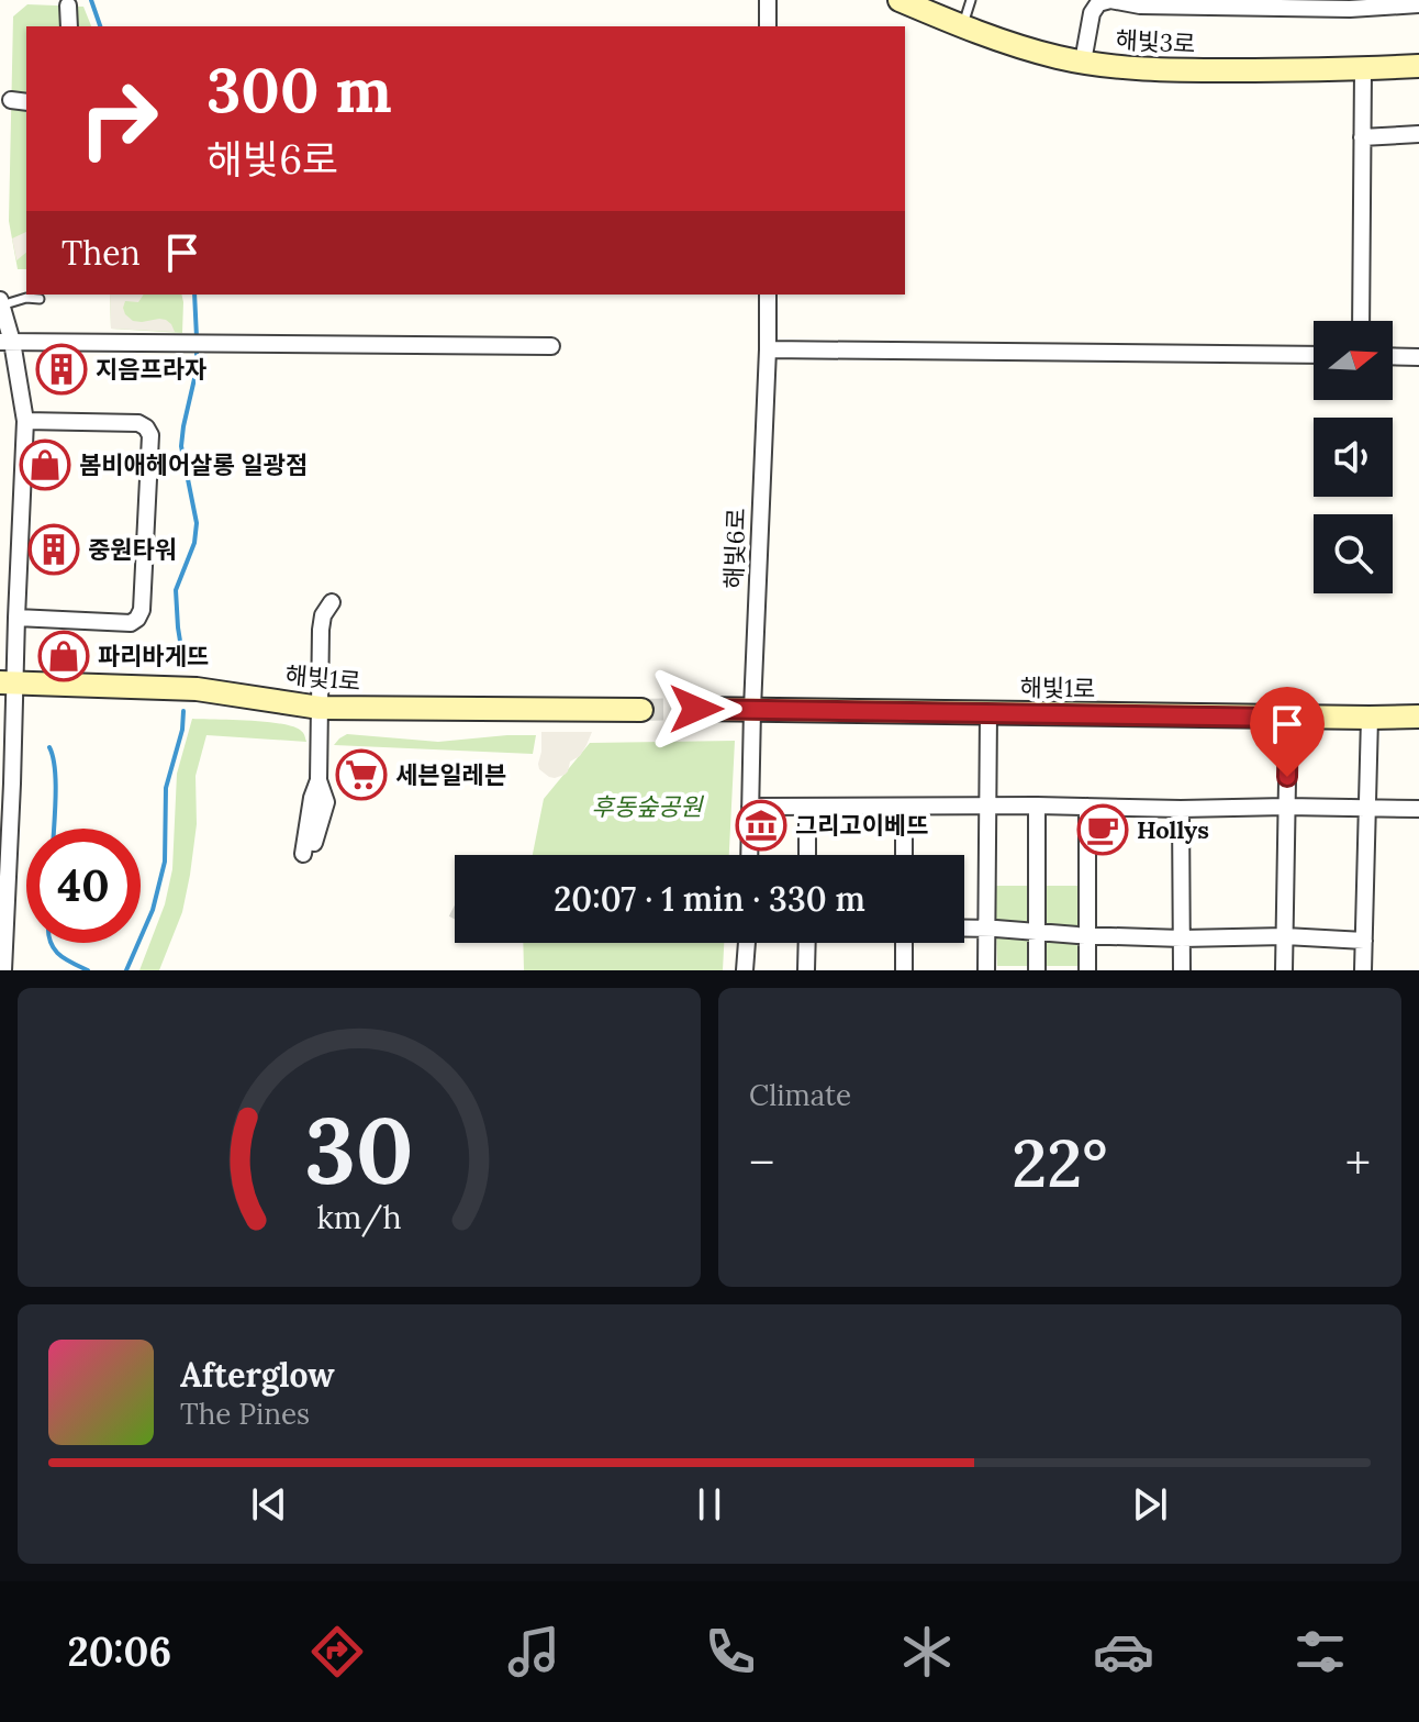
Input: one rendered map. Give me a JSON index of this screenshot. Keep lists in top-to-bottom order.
{
  "streets": {
    "street": ["해빛3로", "해빛6로", "해빛1로"]
  },
  "crossings": [
    ["해빛6로", "해빛1로"]
  ],
  "parks": ["후동숲공원"],
  "places": {
    "building": ["지음프라자", "중원타워"],
    "shop": ["봄비애헤어살롱 일광점", "파리바게뜨"],
    "supermarket": ["세븐일레븐"],
    "museum": ["그리고이베뜨"],
    "cafe": ["Hollys"]
  },
  "north": "right",
  "page": {
    "turn": ["300 m", "해빛6로"],
    "then": "Then",
    "limit": "40",
    "trip": "20:07 · 1 min · 330 m",
    "tile": "Climate",
    "heat": ["−", "22°", "+"],
    "song": ["Afterglow", "The Pines"],
    "tabs": "20:06",
    "gauge": ["30", "km/h"]
  }
}
